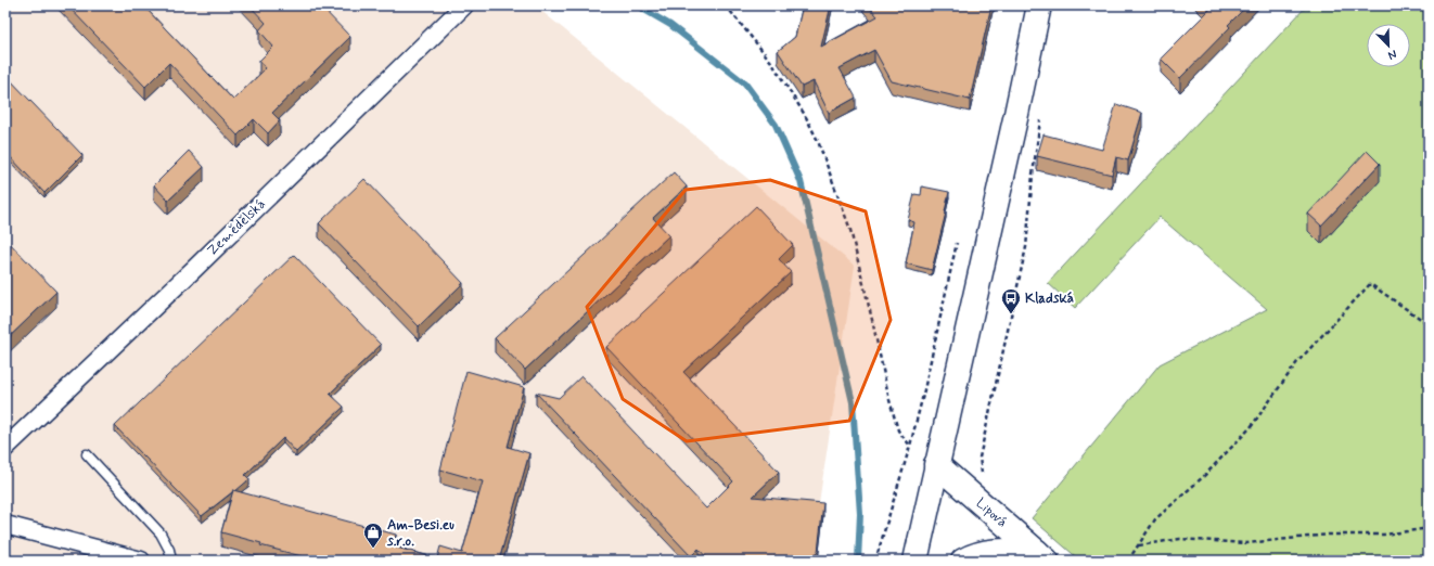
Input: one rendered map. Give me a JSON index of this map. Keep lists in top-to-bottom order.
{
  "streets": {
    "main road": ["Lipová"],
    "street": ["Zemědělská"]
  },
  "places": {
    "bus stop": ["Kladská"],
    "shop": ["Am-Besi.eu s.r.o."]
  },
  "north": "bottom right"
}
